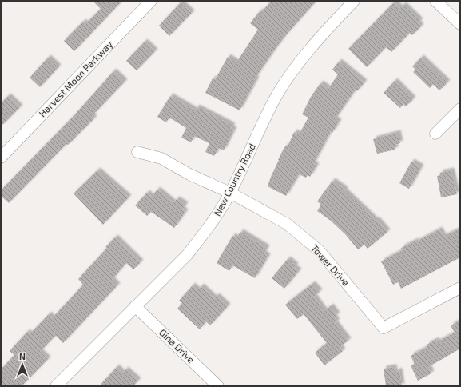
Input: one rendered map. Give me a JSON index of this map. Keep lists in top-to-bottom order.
{
  "streets": {
    "street": [
      "Harvest Moon Parkway",
      "New Country Road",
      "Tower Drive",
      "Gina Drive"
    ]
  },
  "crossings": [
    ["New Country Road", "Tower Drive"],
    ["New Country Road", "Gina Drive"]
  ],
  "north": "top"
}
